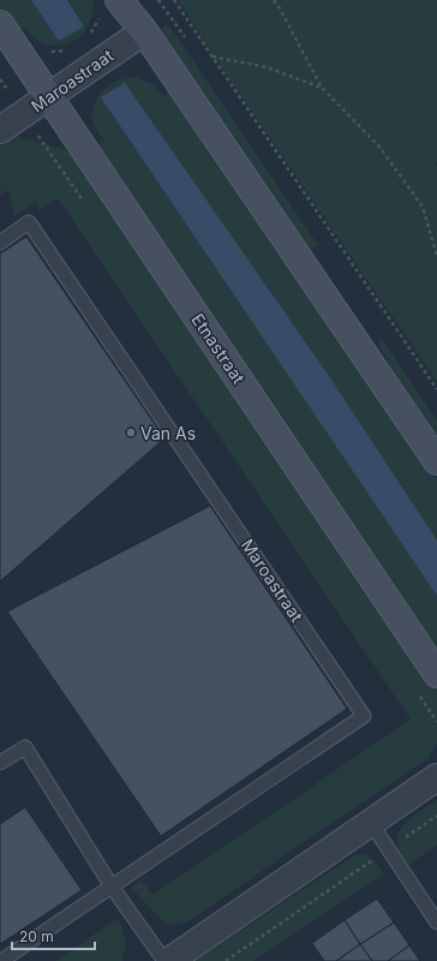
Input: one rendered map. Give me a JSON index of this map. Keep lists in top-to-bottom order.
{
  "streets": {
    "street": ["Maroastraat", "Etnastraat"]
  },
  "crossings": [
    ["Maroastraat", "Etnastraat"]
  ],
  "places": ["Van As"],
  "scale_bar": "20 m"
}
